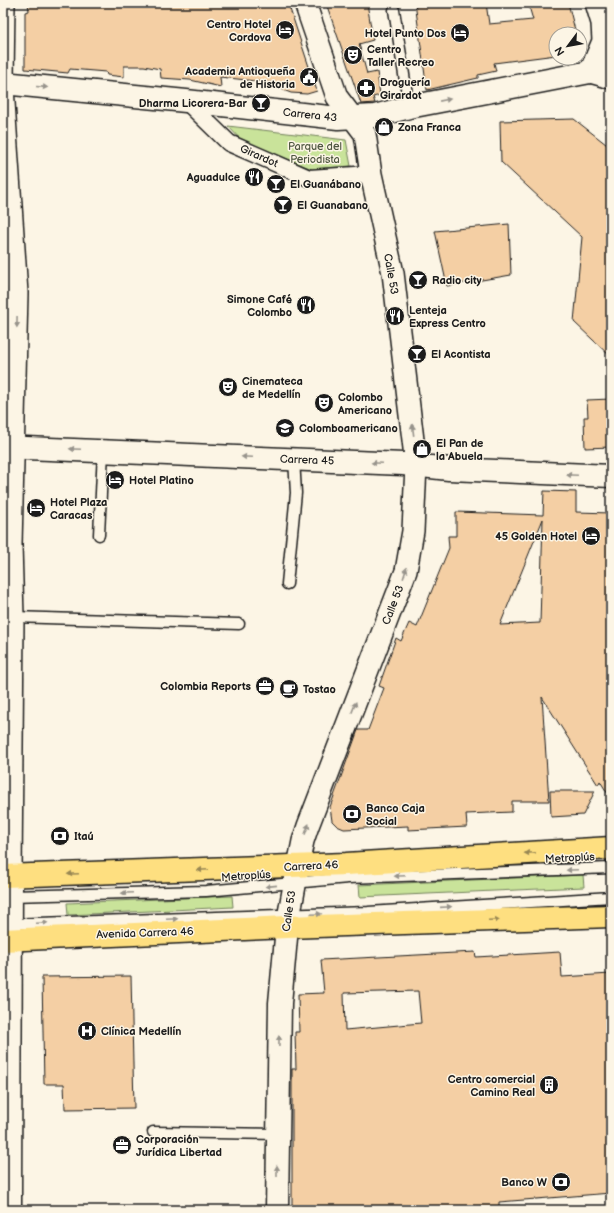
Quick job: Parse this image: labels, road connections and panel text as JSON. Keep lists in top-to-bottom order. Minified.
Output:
{"streets":{"main road":["Carrera 46","Avenida Carrera 46"],"street":["Carrera 43","Girardot","Calle 53","Carrera 45"],"lane":["Metroplús"]},"crossings":[["Carrera 43","Girardot"],["Carrera 43","Calle 53"],["Girardot","Calle 53"],["Calle 53","Carrera 45"],["Calle 53","Metroplús"],["Calle 53","Carrera 46"],["Calle 53","Avenida Carrera 46"],["Metroplús","Carrera 46"]],"one_way":["Carrera 43","Calle 53","Carrera 45","Avenida Carrera 46"],"parks":["Parque del Periodista"],"places":{"hotel":["Centro Hotel Cordova","Hotel Punto Dos","Hotel Platino","Hotel Plaza Caracas","45 Golden Hotel"],"theatre":["Centro Taller Recreo","Cinemateca de Medellín","Colombo Americano"],"public building":["Academia Antioqueña de Historia"],"pharmacy":["Droguería Girardot"],"bar":["Dharma Licorera-Bar","El Guanábano","El Guanabano","Radio city","El Acontista"],"shop":["Zona Franca","El Pan de la Abuela"],"restaurant":["Aguadulce","Simone Café Colombo","Lenteja Express Centro"],"school or university":["Colomboamericano"],"office":["Colombia Reports","Corporación Jurídica Libertad"],"cafe":["Tostao"],"bank":["Banco Caja Social","Itaú","Banco W"],"hospital":["Clínica Medellín"],"building":["Centro comercial Camino Real"]},"north":"bottom left"}
